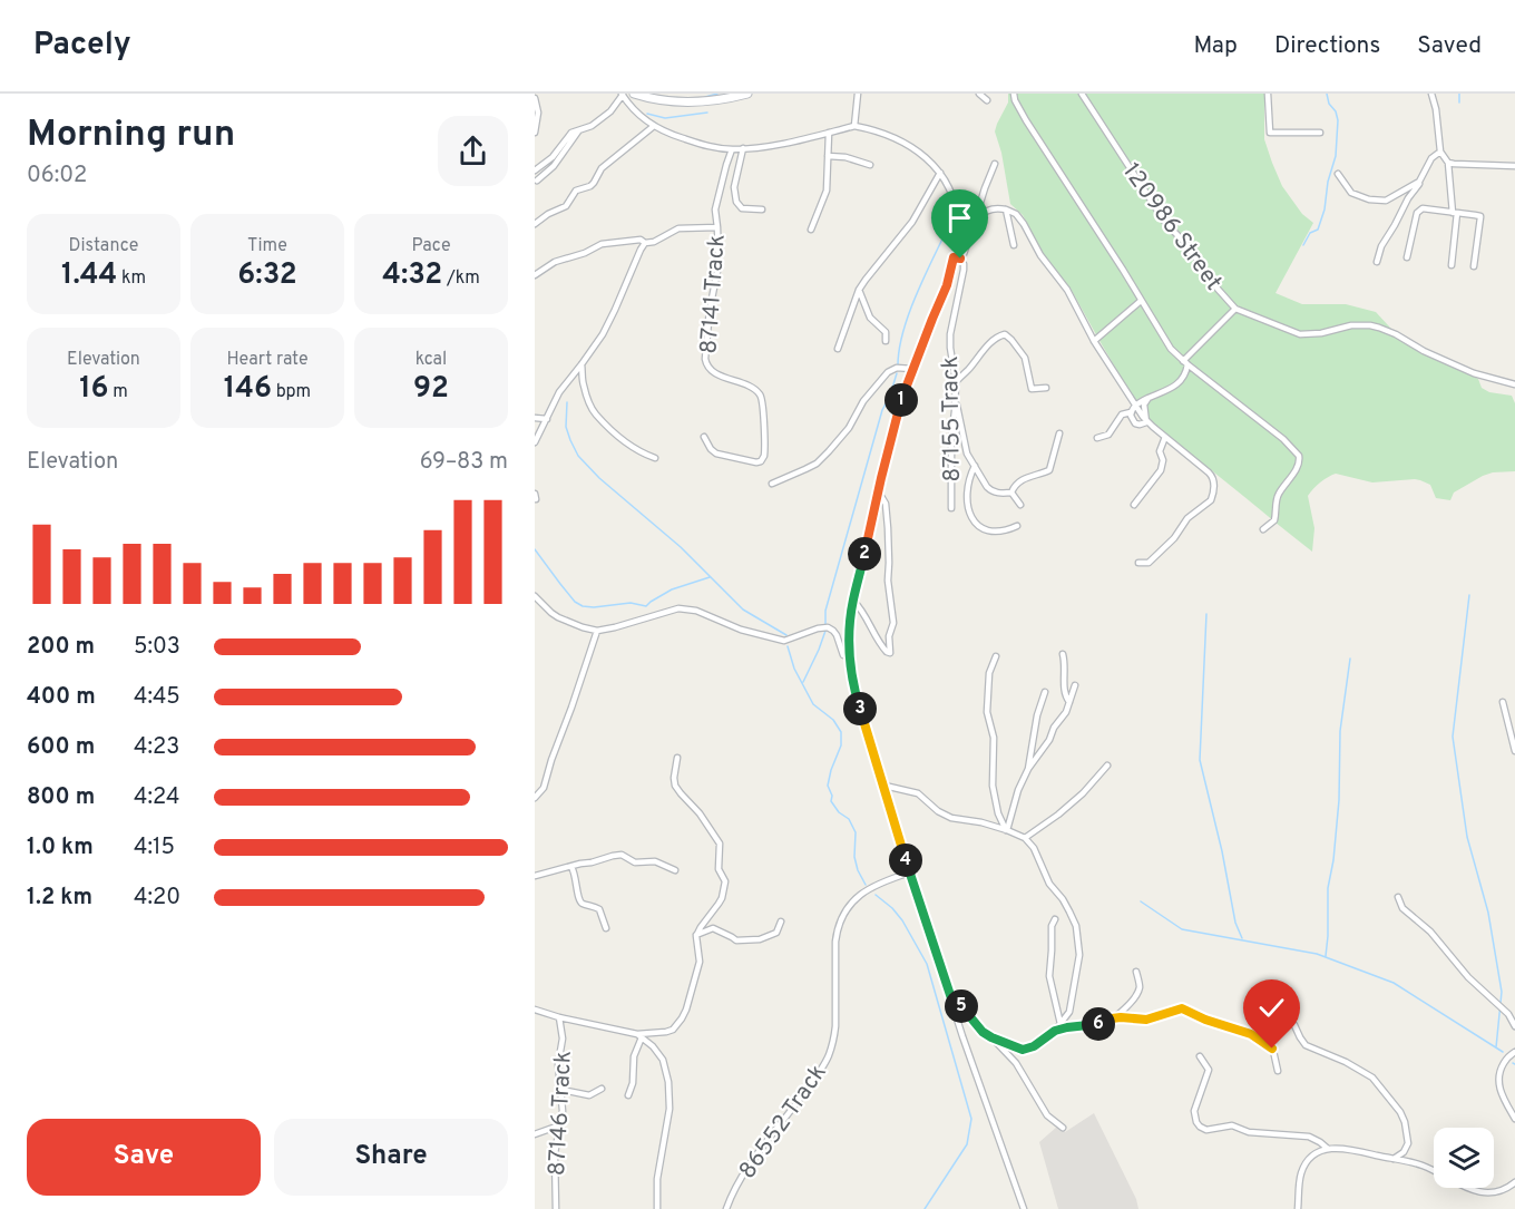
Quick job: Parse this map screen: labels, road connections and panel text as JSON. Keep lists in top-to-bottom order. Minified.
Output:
{"streets":{"street":["120986 Street","87141 Track","87155 Track","87146 Track","86552 Track"]},"page":{"header":"Pacely","nav":["Map","Directions","Saved"],"heading":["Morning run","06:02"],"stats":[["Distance","1.44 km"],["Time","6:32"],["Pace","4:32 /km"],["Elevation","16 m"],["Heart rate","146 bpm"],["kcal","92"]],"pins":["1","2","3","4","5","6"],"chart":["Elevation","69–83 m"],"list":[{"name":"200 m","note":"5:03"},{"name":"400 m","note":"4:45"},{"name":"600 m","note":"4:23"},{"name":"800 m","note":"4:24"},{"name":"1.0 km","note":"4:15"},{"name":"1.2 km","note":"4:20"}],"buttons":["Save","Share"]}}
